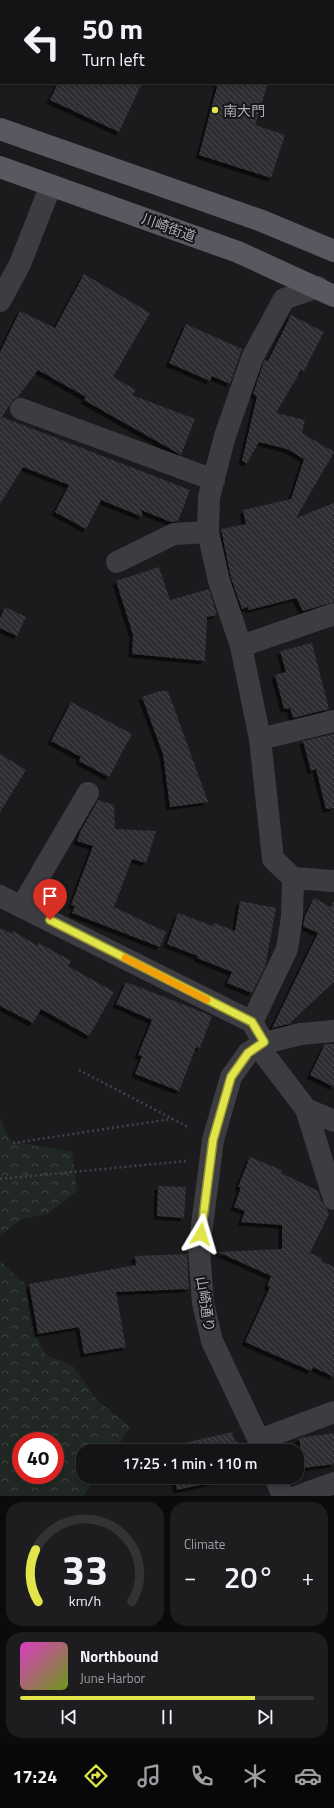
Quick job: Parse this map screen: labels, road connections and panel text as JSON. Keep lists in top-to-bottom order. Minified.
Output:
{"streets":{"main road":["川崎街道"],"street":["山崎通り"]},"places":["南大門"],"page":{"turn":["50 m","Turn left"],"limit":"40","trip":"17:25 · 1 min · 110 m","tile":"Climate","heat":["−","20°","+"],"song":["Northbound","June Harbor"],"tabs":"17:24","gauge":["33","km/h"]}}
